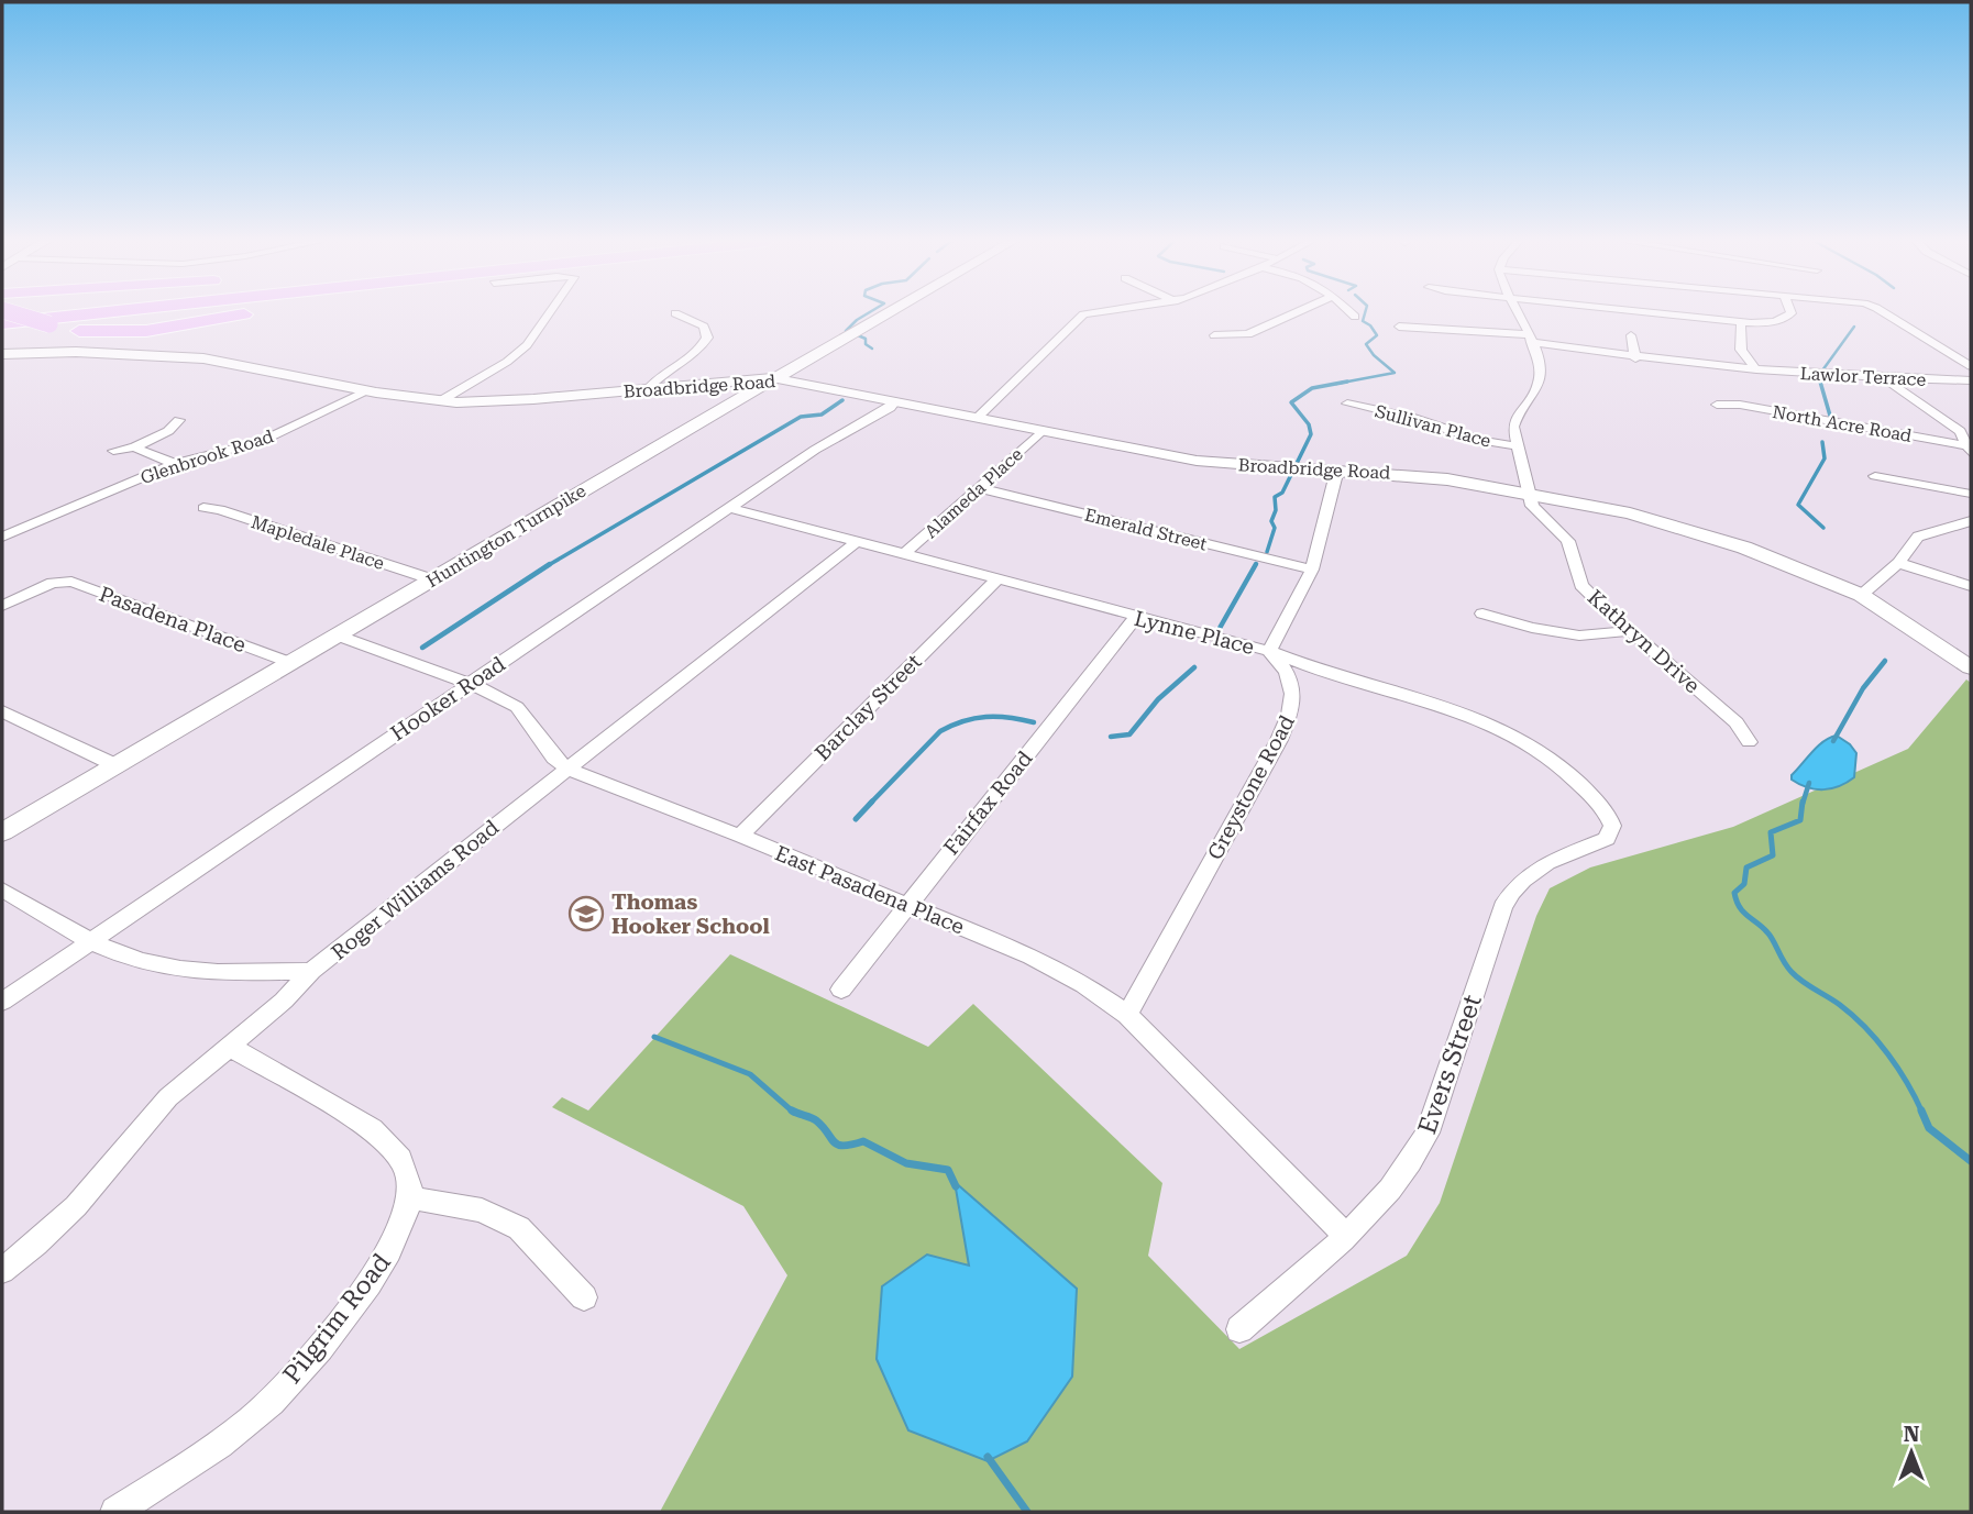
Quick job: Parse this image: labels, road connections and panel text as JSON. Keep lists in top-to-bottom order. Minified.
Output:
{"streets":{"main road":["Broadbridge Road","Huntington Turnpike"],"street":["Lawlor Terrace","North Acre Road","Sullivan Place","Glenbrook Road","Alameda Place","Emerald Street","Mapledale Place","Pasadena Place","Lynne Place","Kathryn Drive","Hooker Road","Barclay Street","Greystone Road","Fairfax Road","Roger Williams Road","East Pasadena Place","Evers Street","Pilgrim Road"]},"crossings":[["Broadbridge Road","Glenbrook Road"],["Broadbridge Road","Alameda Place"],["Broadbridge Road","Huntington Turnpike"],["Broadbridge Road","Kathryn Drive"],["Broadbridge Road","Hooker Road"],["Alameda Place","Emerald Street"],["Alameda Place","Lynne Place"],["Huntington Turnpike","Mapledale Place"],["Huntington Turnpike","Pasadena Place"],["Huntington Turnpike","East Pasadena Place"],["Lynne Place","Hooker Road"],["Lynne Place","Barclay Street"],["Lynne Place","Greystone Road"],["Lynne Place","Fairfax Road"],["Lynne Place","Roger Williams Road"],["Lynne Place","Evers Street"],["Hooker Road","East Pasadena Place"],["Barclay Street","East Pasadena Place"],["Greystone Road","East Pasadena Place"],["Fairfax Road","East Pasadena Place"],["Roger Williams Road","East Pasadena Place"],["East Pasadena Place","Evers Street"]],"places":{"school or university":["Thomas Hooker School"]},"north":"top"}
